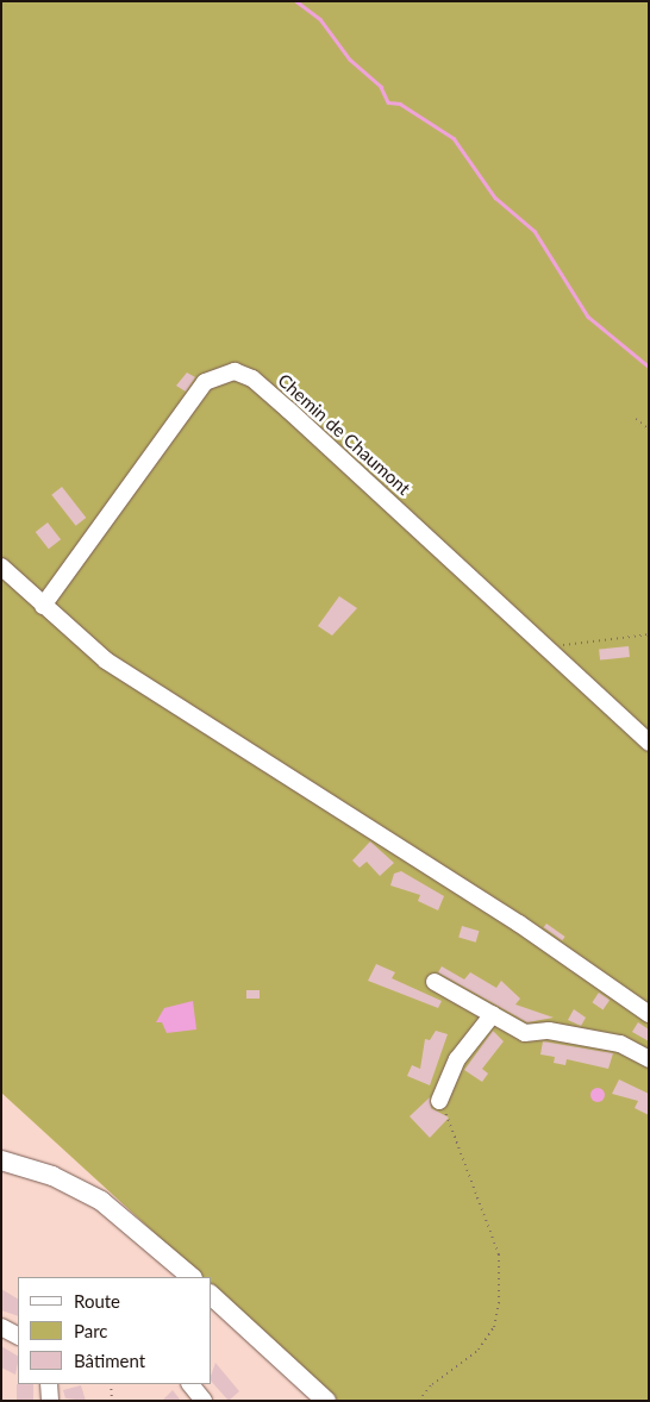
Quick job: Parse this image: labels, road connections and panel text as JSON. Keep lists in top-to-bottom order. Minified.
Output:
{"streets":{"street":["Chemin de Chaumont"]},"legend":["Route","Parc","Bâtiment"]}
